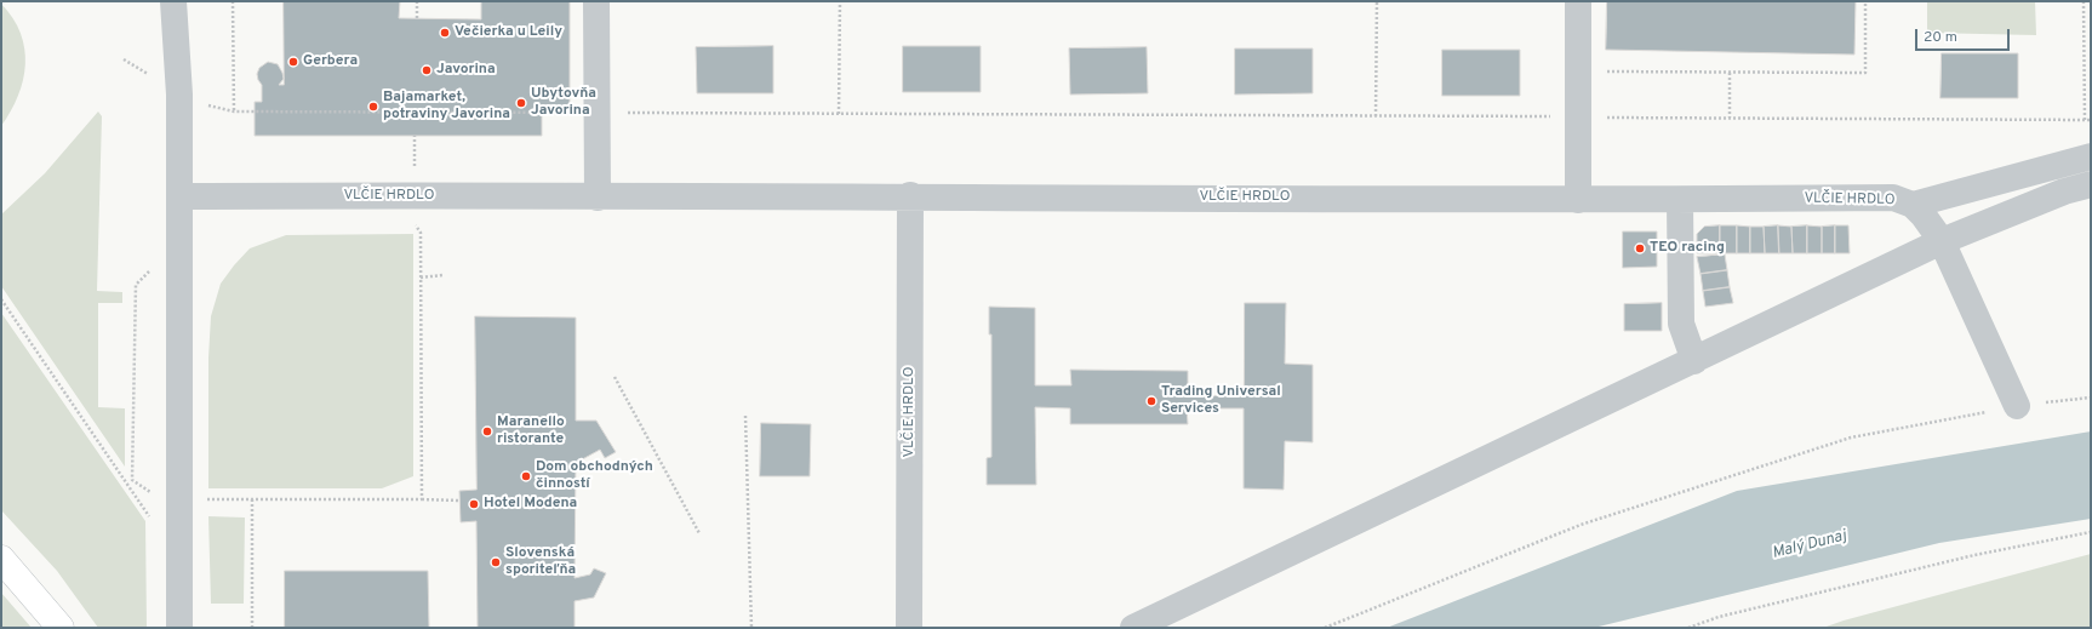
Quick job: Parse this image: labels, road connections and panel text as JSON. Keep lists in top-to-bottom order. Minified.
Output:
{"streets":{"street":["VLČIE HRDLO"]},"water":["Malý Dunaj"],"places":["Večierka u Leily","Gerbera","Javorina","Ubytovňa Javorina","Bajamarket, potraviny Javorina","TEO racing","Trading Universal Services","Maranello ristorante","Dom obchodných činností","Hotel Modena","Slovenská sporiteľňa"],"scale_bar":"20 m"}
